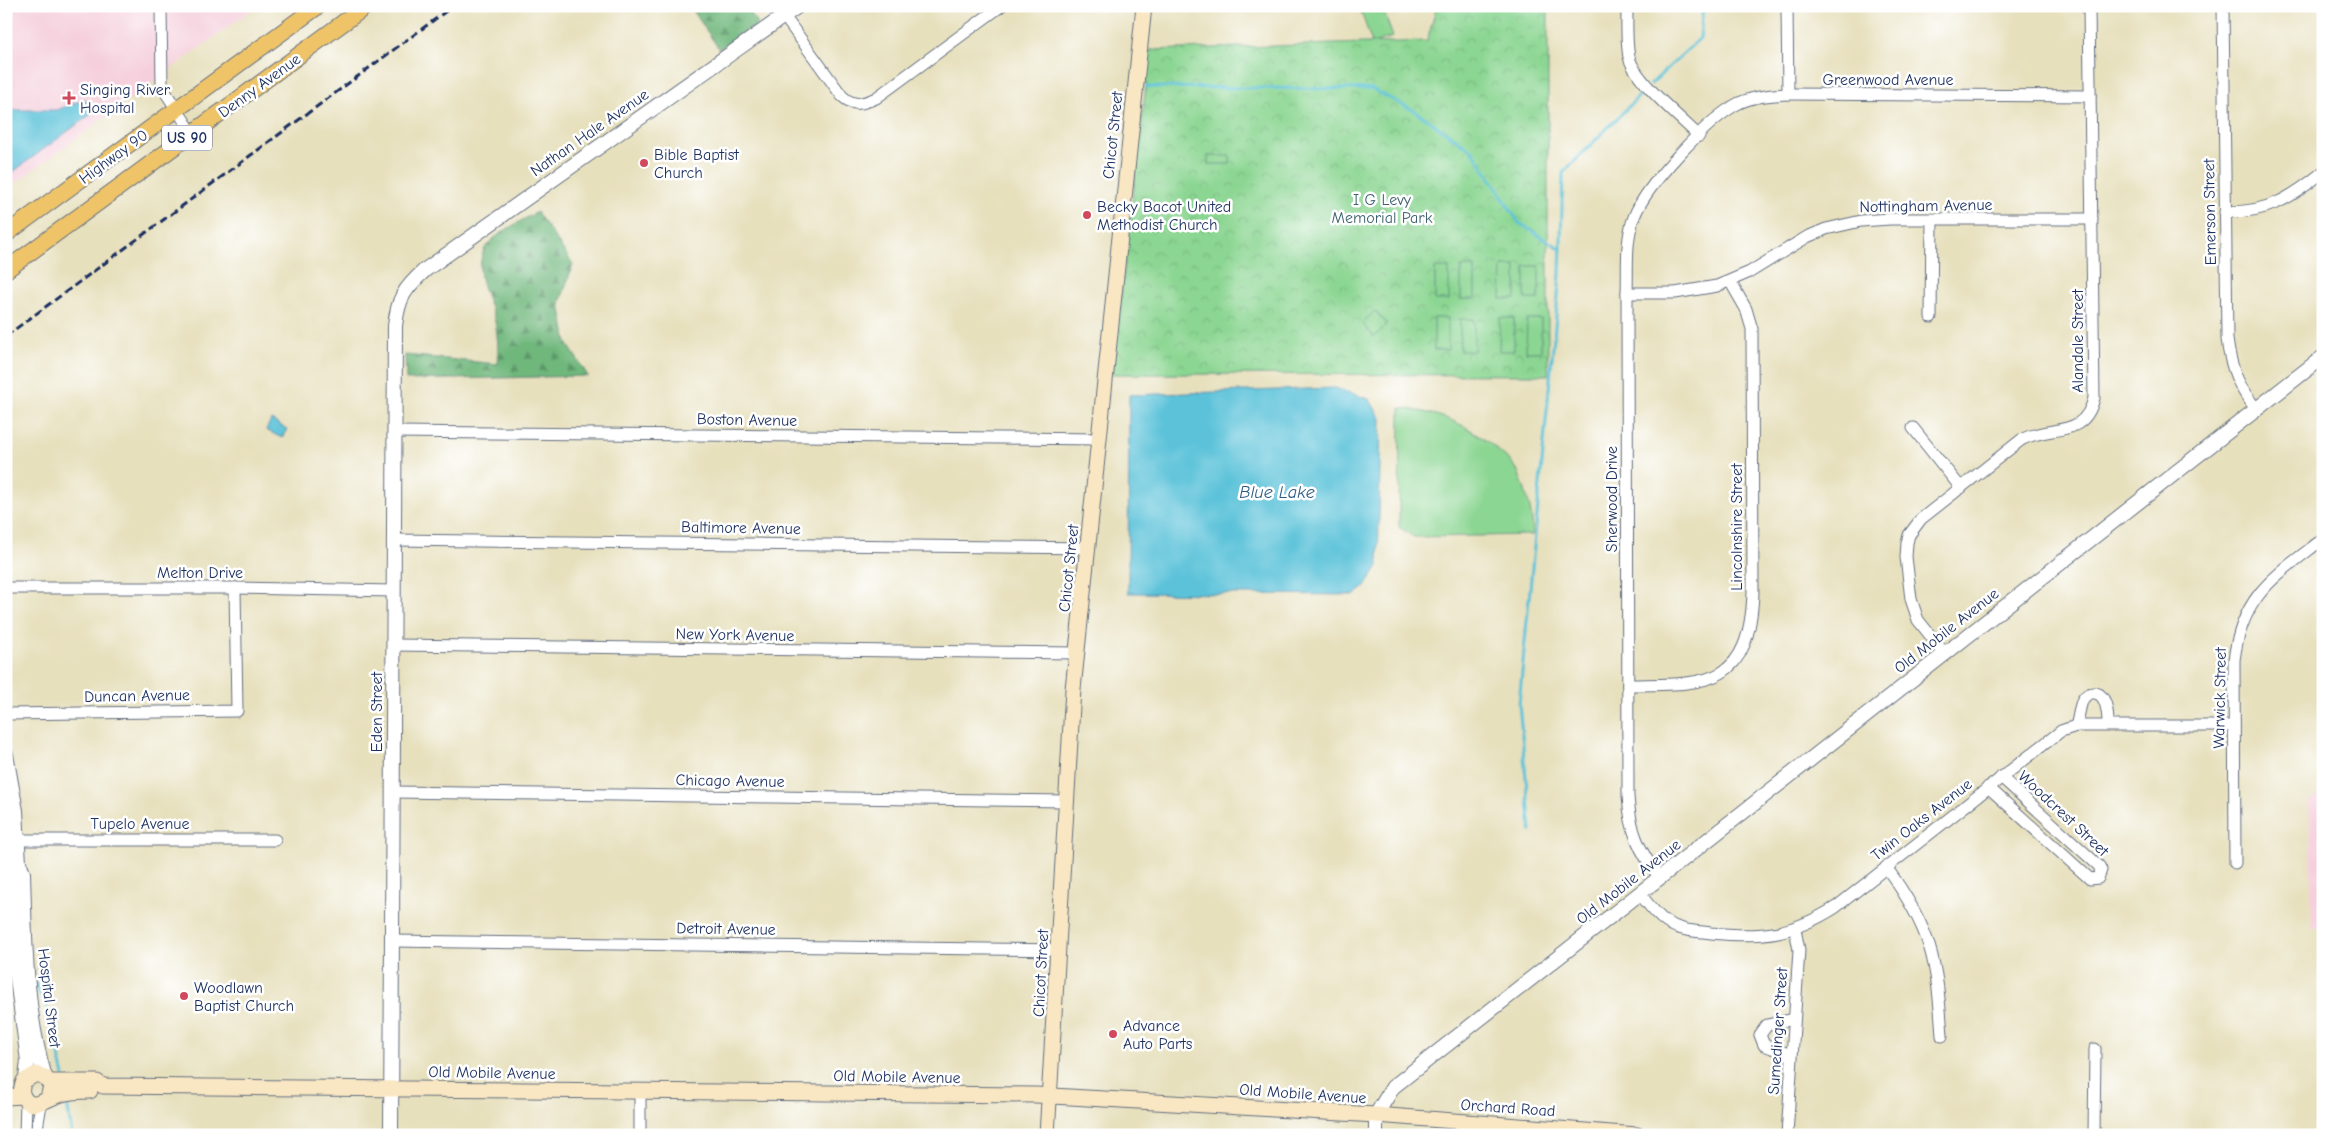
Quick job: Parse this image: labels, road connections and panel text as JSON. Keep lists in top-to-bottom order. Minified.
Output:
{"streets":{"main road":["Denny Avenue","Chicot Street","US 90","Highway 90","Old Mobile Avenue","Orchard Road"],"street":["Greenwood Avenue","Nathan Hale Avenue","Nottingham Avenue","Emerson Street","Alandale Street","Boston Avenue","Sherwood Drive","Baltimore Avenue","Lincolnshire Street","Melton Drive","New York Avenue","Duncan Avenue","Warwick Street","Eden Street","Chicago Avenue","Woodcrest Street","Twin Oaks Avenue","Tupelo Avenue","Detroit Avenue","Hospital Street","Sumedinger Street"]},"crossings":[["Greenwood Avenue","Alandale Street"],["Greenwood Avenue","Sherwood Drive"],["Nathan Hale Avenue","Eden Street"],["Chicot Street","Boston Avenue"],["Chicot Street","Baltimore Avenue"],["Chicot Street","Old Mobile Avenue"],["Chicot Street","New York Avenue"],["Chicot Street","Chicago Avenue"],["Chicot Street","Detroit Avenue"],["Nottingham Avenue","Alandale Street"],["Nottingham Avenue","Sherwood Drive"],["Nottingham Avenue","Lincolnshire Street"],["Emerson Street","Old Mobile Avenue"],["Alandale Street","Old Mobile Avenue"],["Boston Avenue","Eden Street"],["Sherwood Drive","Lincolnshire Street"],["Sherwood Drive","Old Mobile Avenue"],["Baltimore Avenue","Eden Street"],["Melton Drive","Duncan Avenue"],["Melton Drive","Eden Street"],["Old Mobile Avenue","Eden Street"],["Old Mobile Avenue","Twin Oaks Avenue"],["Old Mobile Avenue","Hospital Street"],["Old Mobile Avenue","Orchard Road"],["New York Avenue","Eden Street"],["Warwick Street","Twin Oaks Avenue"],["Eden Street","Chicago Avenue"],["Eden Street","Detroit Avenue"],["Woodcrest Street","Twin Oaks Avenue"],["Twin Oaks Avenue","Sumedinger Street"],["Tupelo Avenue","Hospital Street"]],"water":["Blue Lake"],"parks":["I G Levy Memorial Park"],"places":{"health":["Singing River Hospital"],"other":["Bible Baptist Church","Becky Bacot United Methodist Church","Woodlawn Baptist Church","Advance Auto Parts"]}}
